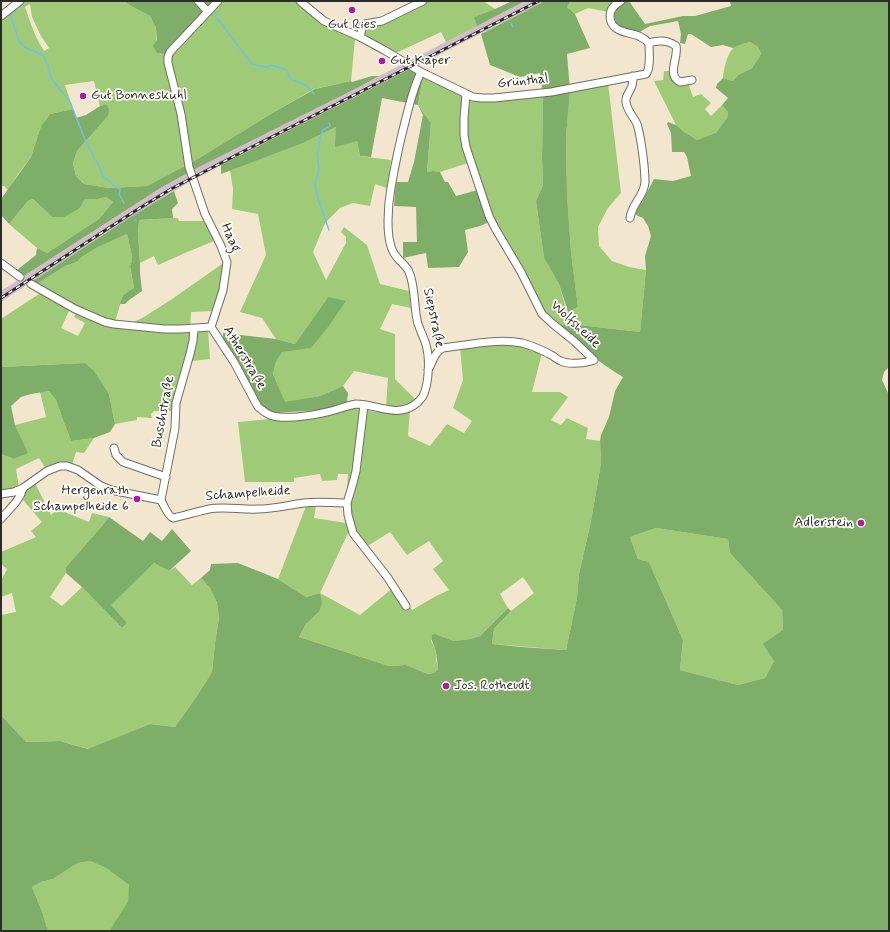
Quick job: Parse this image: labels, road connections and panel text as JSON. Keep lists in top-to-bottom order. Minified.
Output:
{"streets":{"street":["Grünthal","Haag","Siepstraße","Wolfsheide","Atherstraße","Buschstraße","Schampelheide"]},"crossings":[["Grünthal","Siepstraße"],["Grünthal","Wolfsheide"],["Haag","Atherstraße"],["Siepstraße","Wolfsheide"],["Siepstraße","Atherstraße"],["Atherstraße","Buschstraße"],["Buschstraße","Schampelheide"]],"places":["Gut Ries","Gut Kaper","Gut Bonneskuhl","Hergenrath Schampelheide 6","Adlerstein","Jos. Rotheudt"]}
